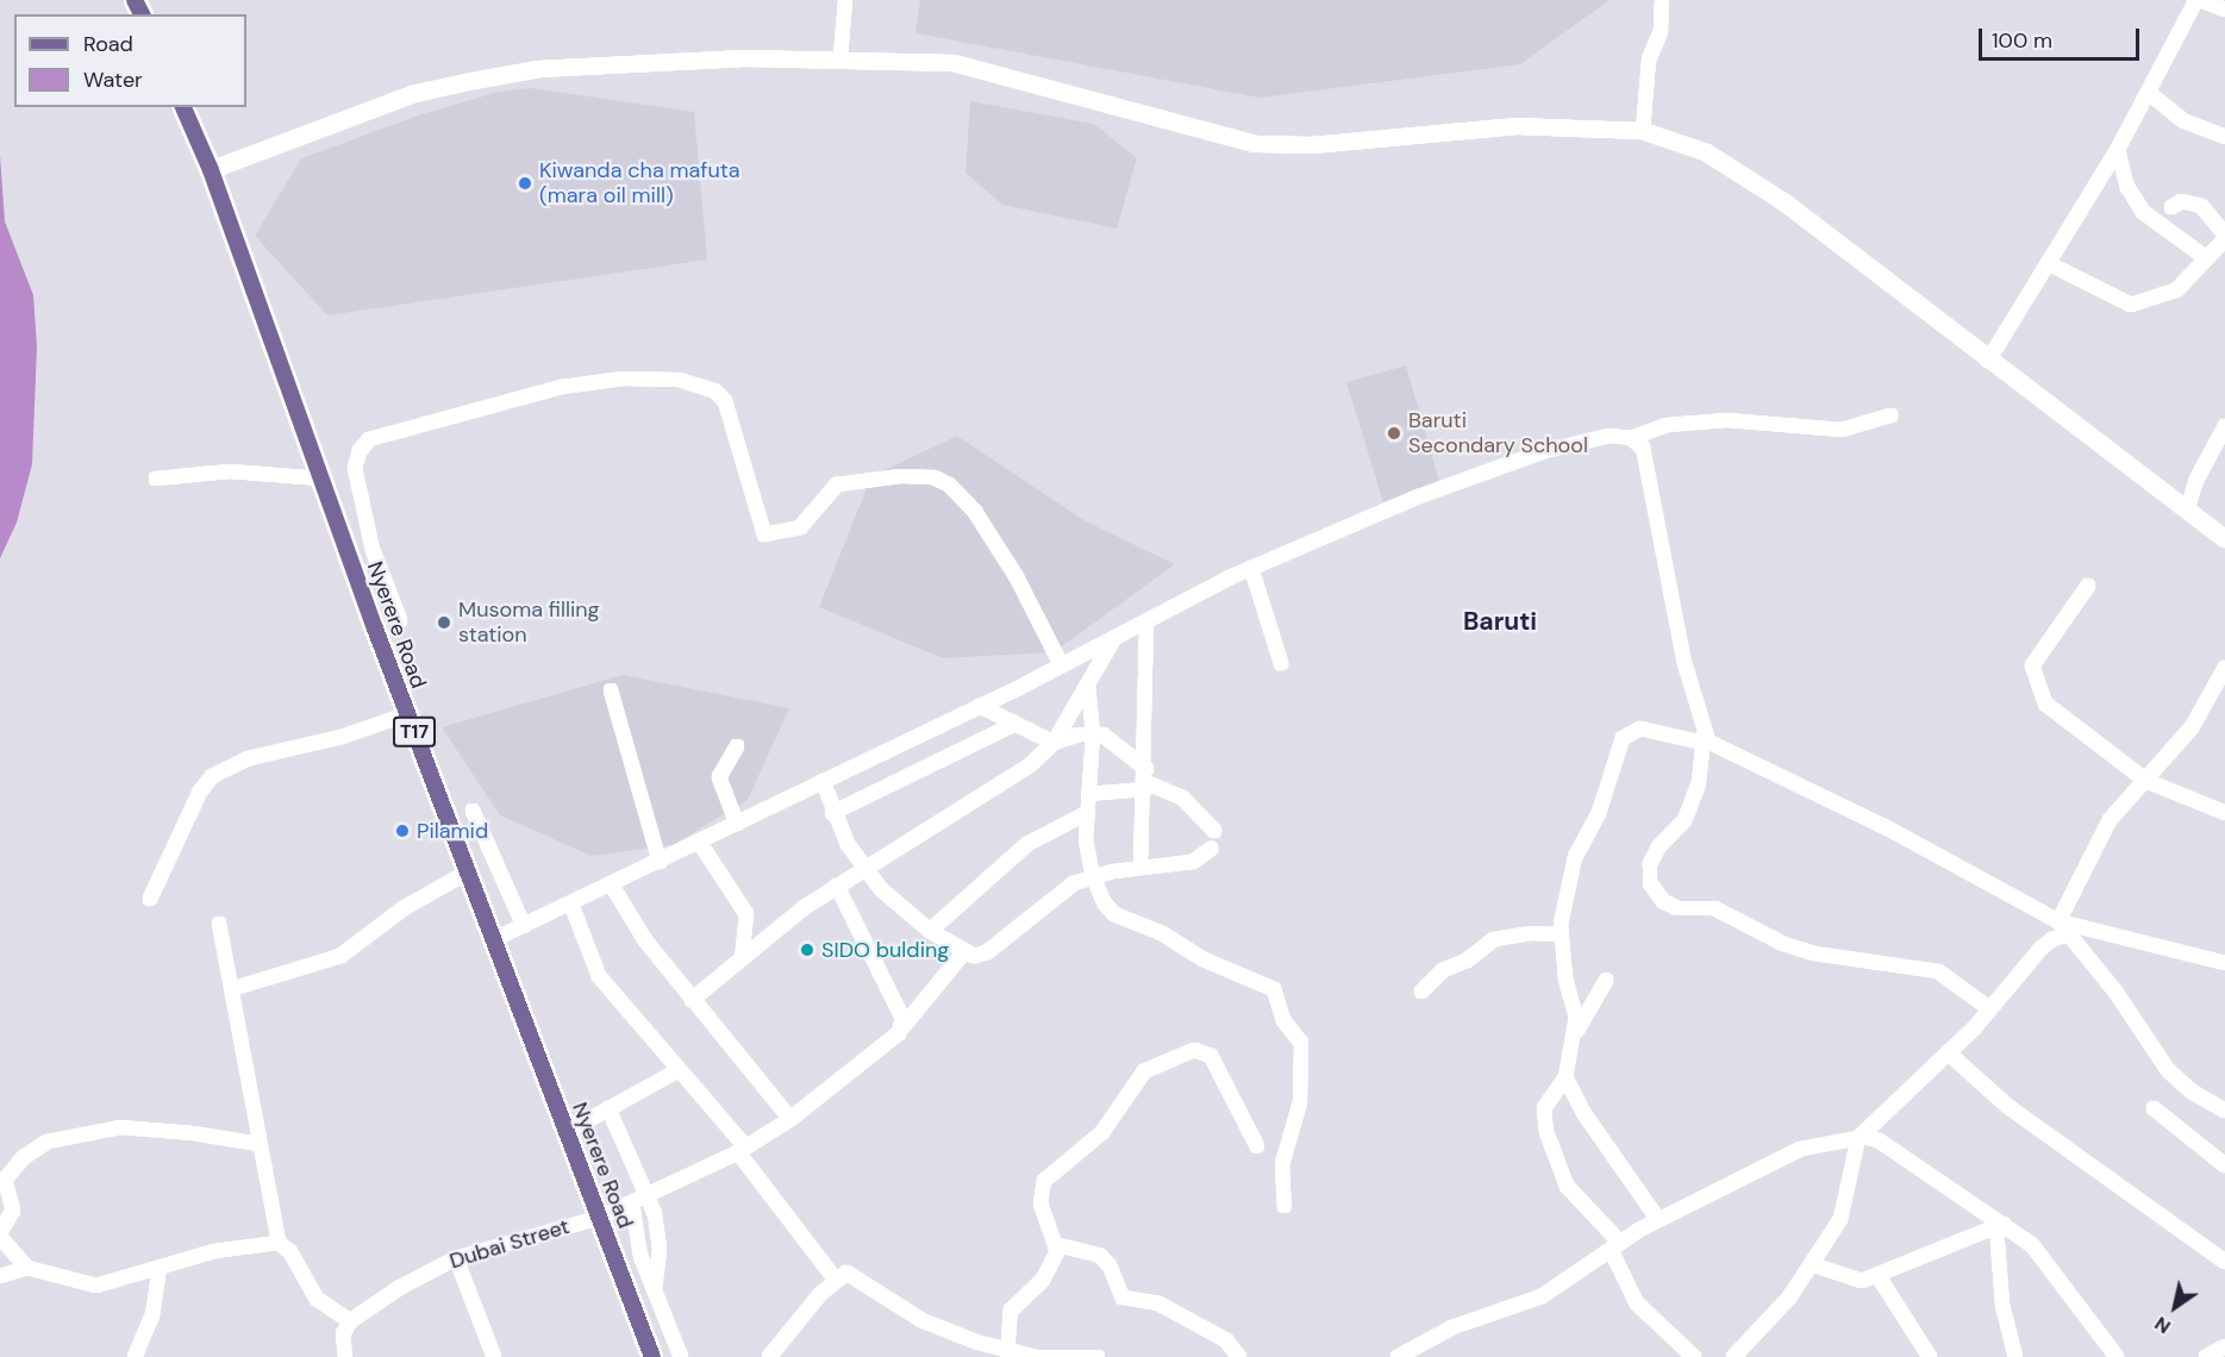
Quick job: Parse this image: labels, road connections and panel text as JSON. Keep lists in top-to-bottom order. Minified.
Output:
{"streets":{"main road":["Nyerere Road","T17"],"street":["Dubai Street"]},"crossings":[["Nyerere Road","Dubai Street"]],"districts":["Baruti"],"places":["Kiwanda cha mafuta (mara oil mill)","Baruti Secondary School","Musoma filling station","Pilamid","SIDO bulding"],"legend":["Road","Water"],"scale_bar":"100 m","north":"bottom left"}
